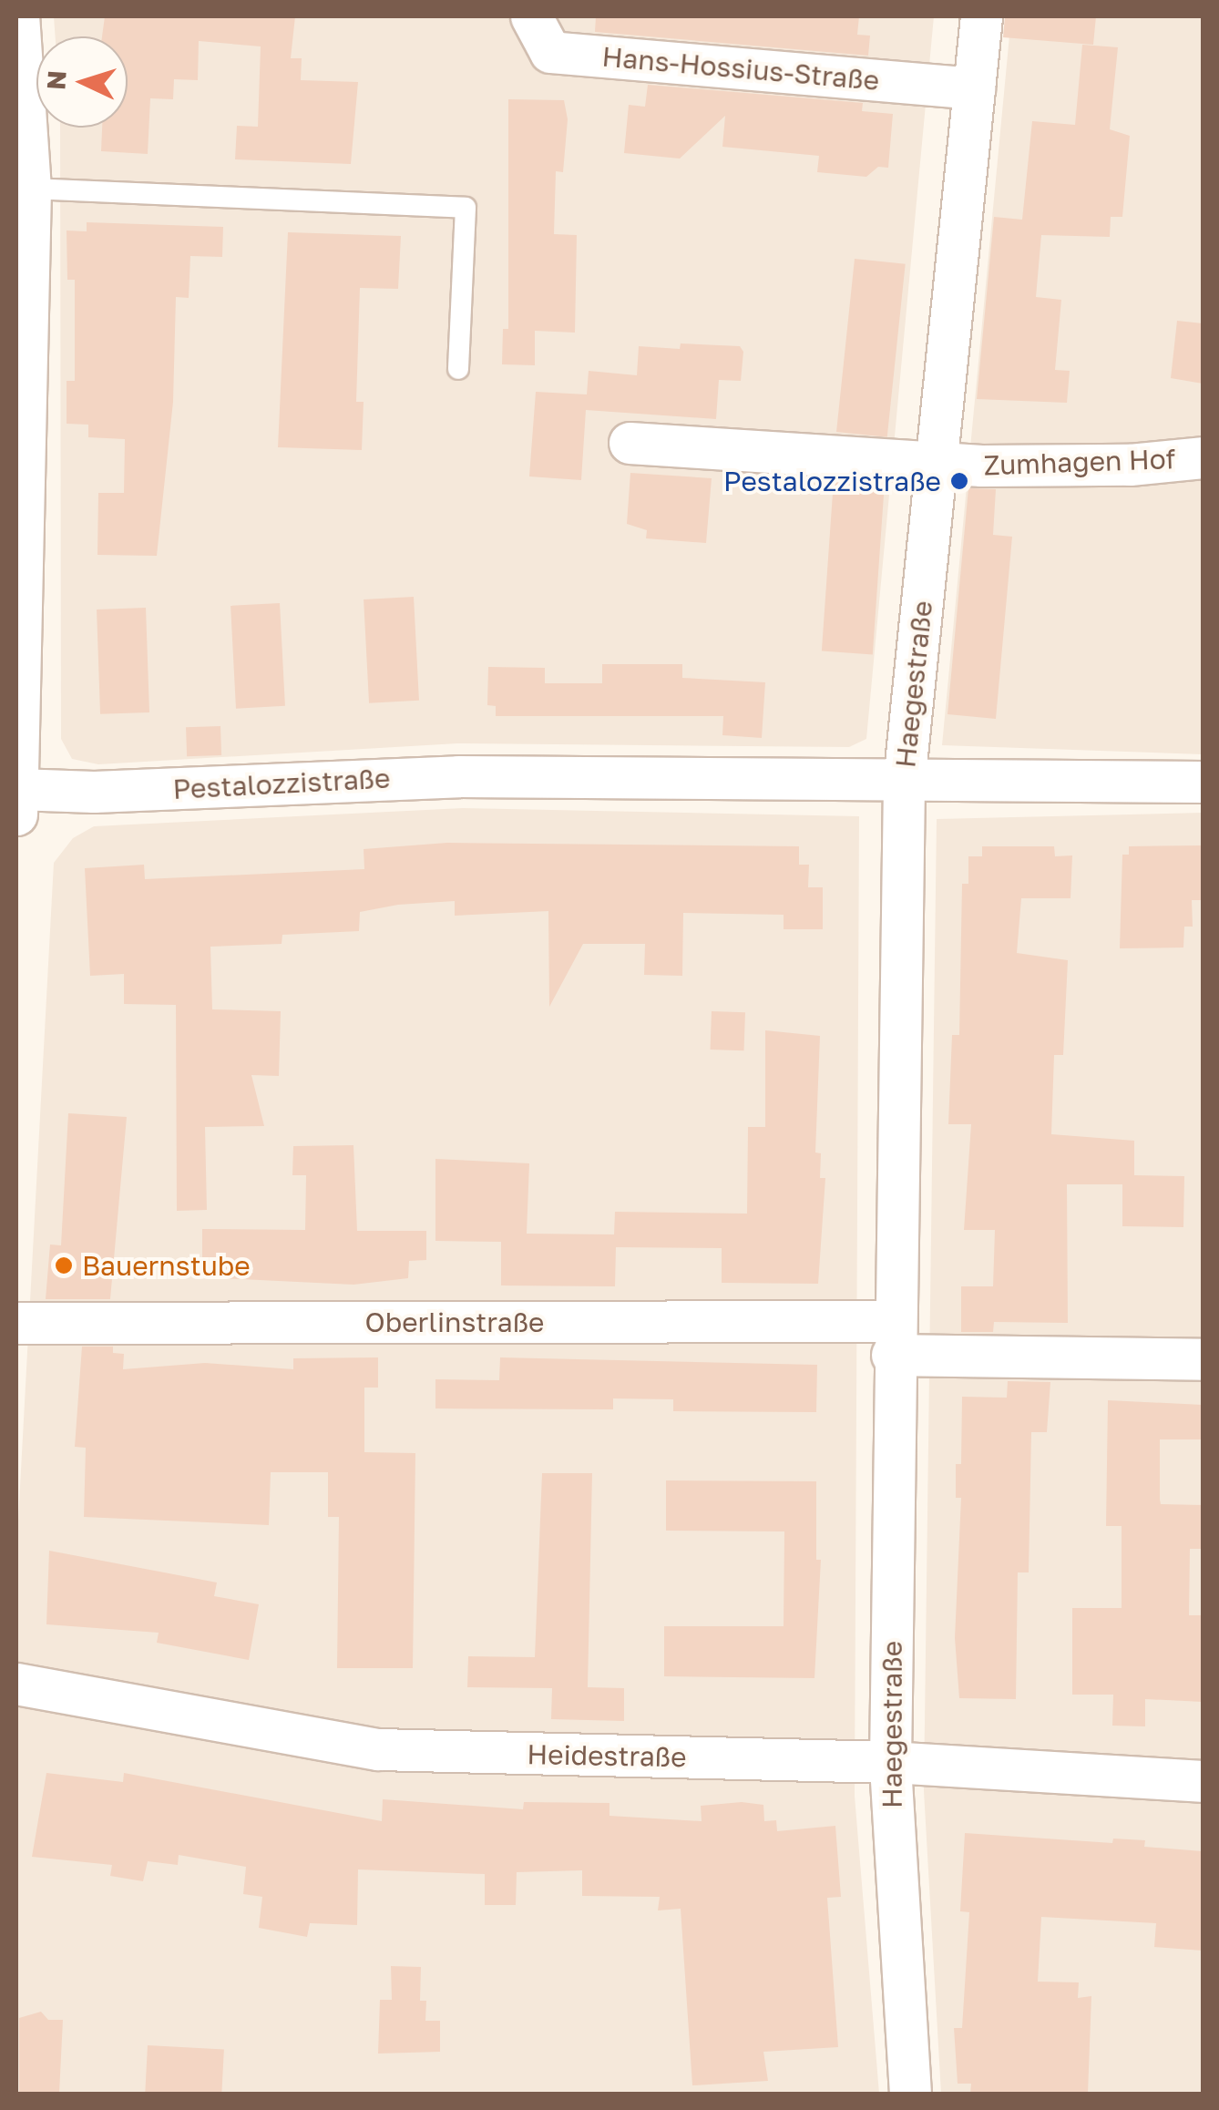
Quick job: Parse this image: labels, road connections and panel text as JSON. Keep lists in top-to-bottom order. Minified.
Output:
{"streets":{"street":["Hans-Hossius-Straße","Zumhagen Hof","Haegestraße","Pestalozzistraße","Oberlinstraße","Heidestraße"]},"crossings":[["Hans-Hossius-Straße","Haegestraße"],["Zumhagen Hof","Haegestraße"],["Haegestraße","Pestalozzistraße"],["Haegestraße","Oberlinstraße"],["Haegestraße","Heidestraße"]],"places":["Pestalozzistraße","Bauernstube"],"north":"left"}
